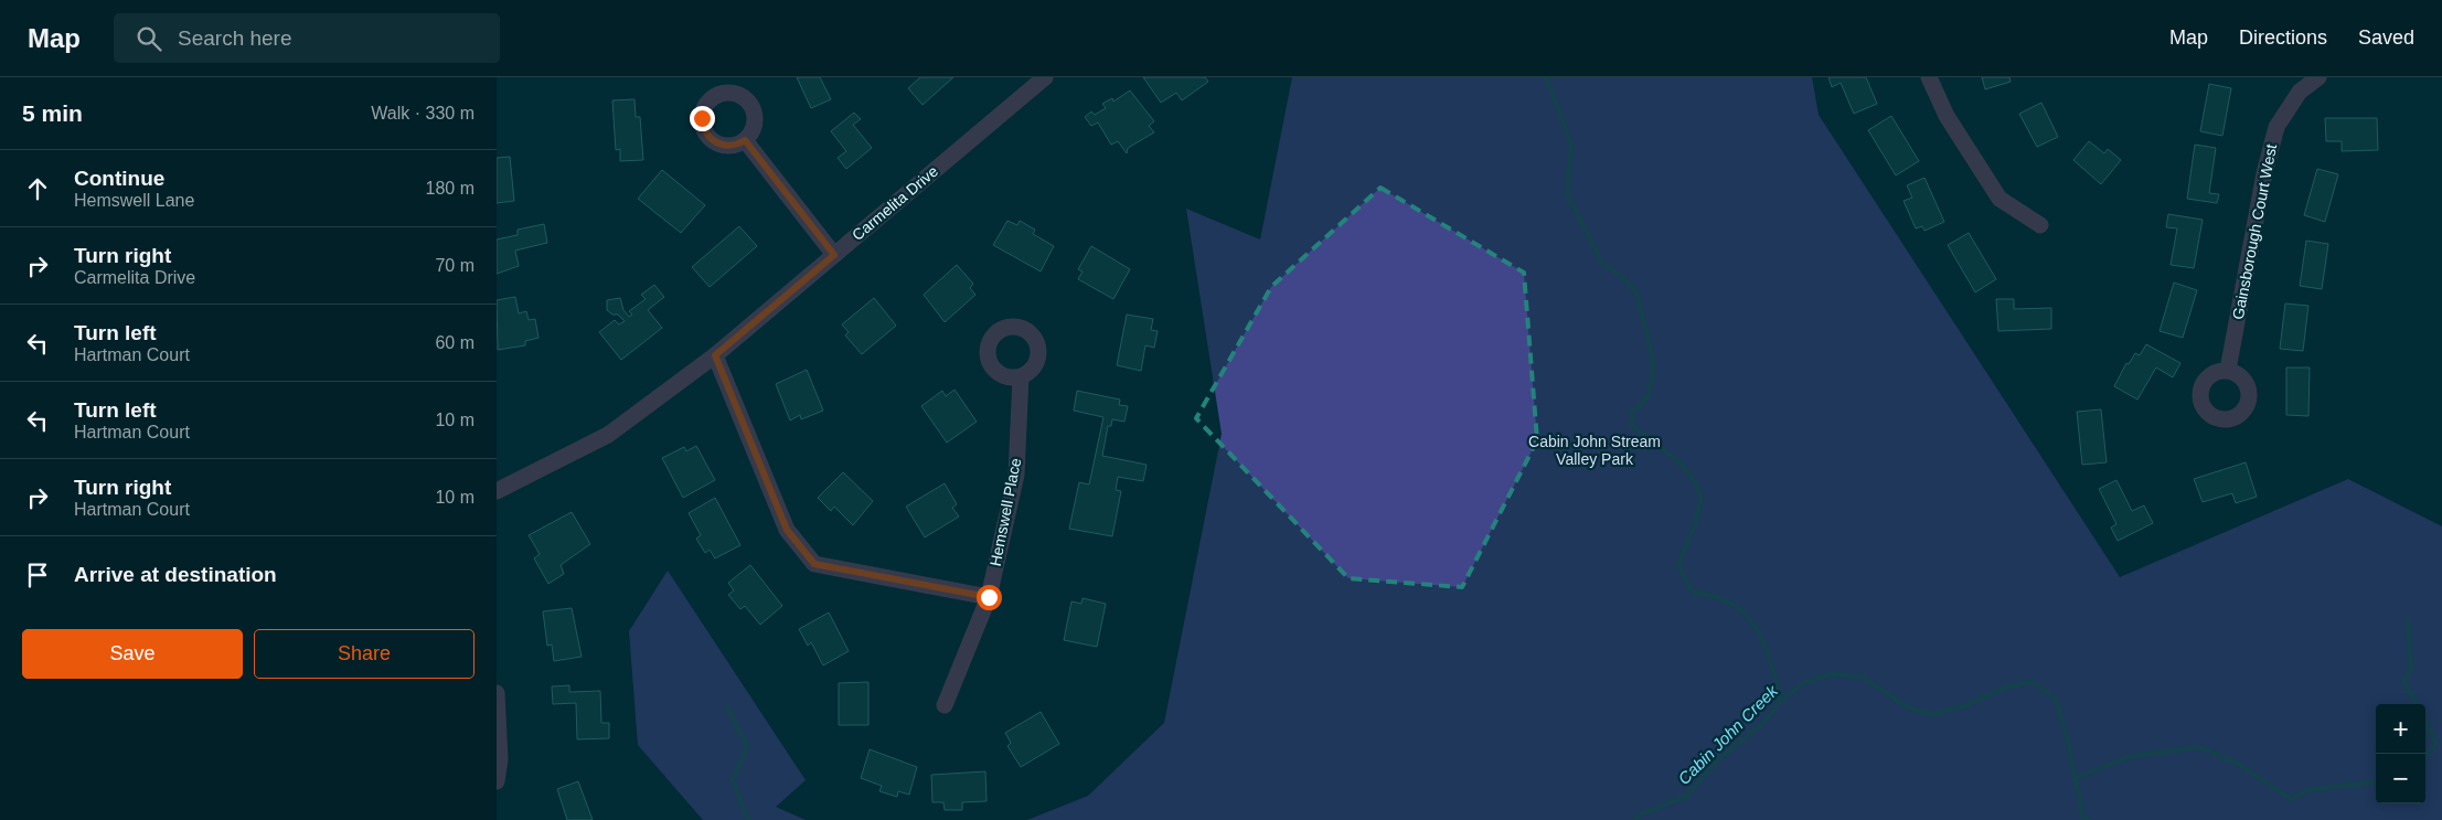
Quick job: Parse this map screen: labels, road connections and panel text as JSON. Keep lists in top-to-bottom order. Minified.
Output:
{"streets":{"street":["Carmelita Drive","Gainsborough Court West","Hemswell Place"]},"water":["Cabin John Creek"],"parks":["Cabin John Stream Valley Park"],"page":{"header":"Map","search":"Search here","nav":["Map","Directions","Saved"],"heading":["5 min","Walk · 330 m"],"list":[["Continue","Hemswell Lane","180 m"],["Turn right","Carmelita Drive","70 m"],["Turn left","Hartman Court","60 m"],["Turn left","Hartman Court","10 m"],["Turn right","Hartman Court","10 m"],"Arrive at destination"],"buttons":["Save","Share"],"map_buttons":["+","−"]}}
